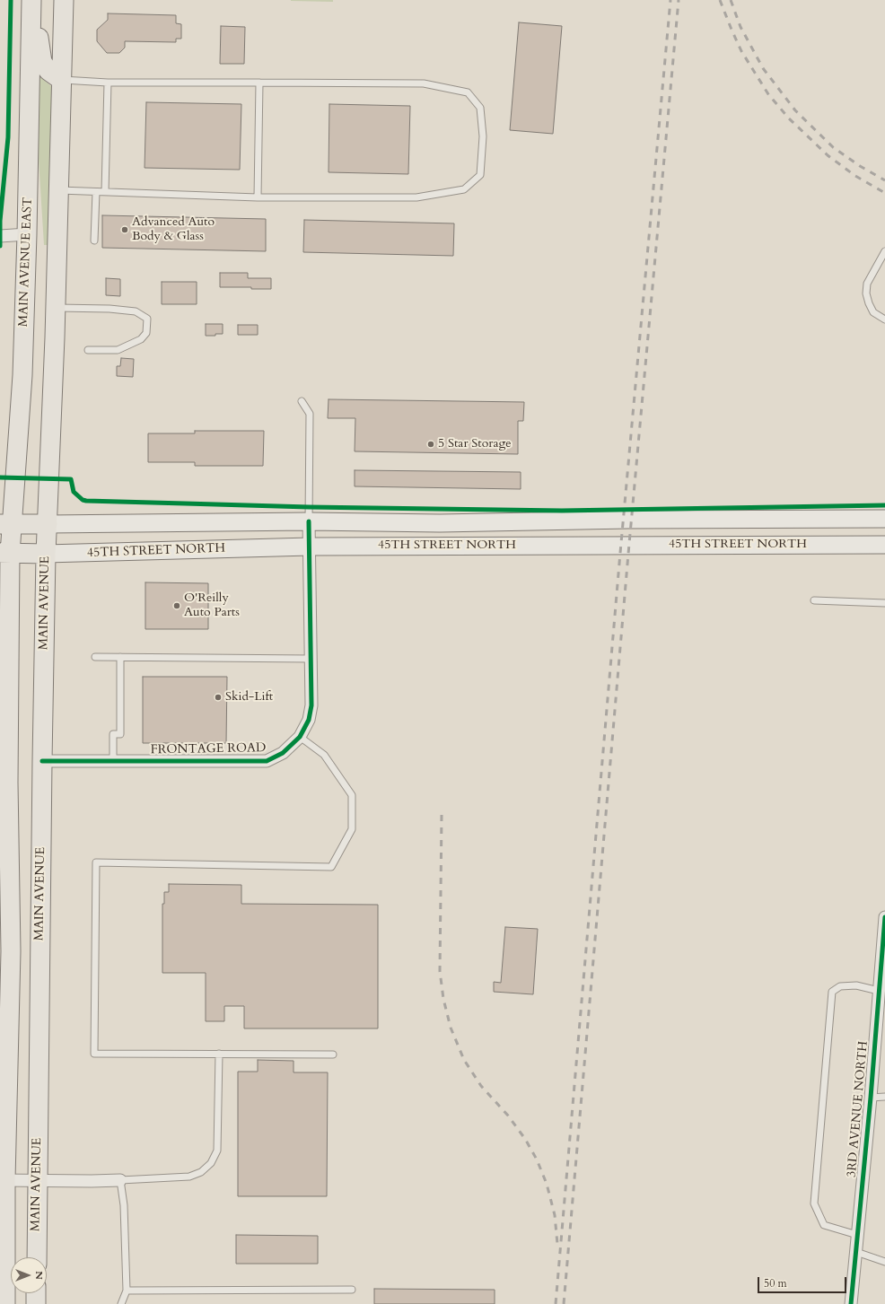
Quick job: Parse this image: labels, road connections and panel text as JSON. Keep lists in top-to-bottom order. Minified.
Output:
{"streets":{"main road":["MAIN AVENUE EAST","45TH STREET NORTH","MAIN AVENUE"],"street":["FRONTAGE ROAD","3RD AVENUE NORTH"]},"crossings":[["45TH STREET NORTH","MAIN AVENUE"],["45TH STREET NORTH","FRONTAGE ROAD"],["MAIN AVENUE","FRONTAGE ROAD"]],"places":["Advanced Auto Body & Glass","5 Star Storage","O'Reilly Auto Parts","Skid-Lift"],"scale_bar":"50 m","north":"right"}
